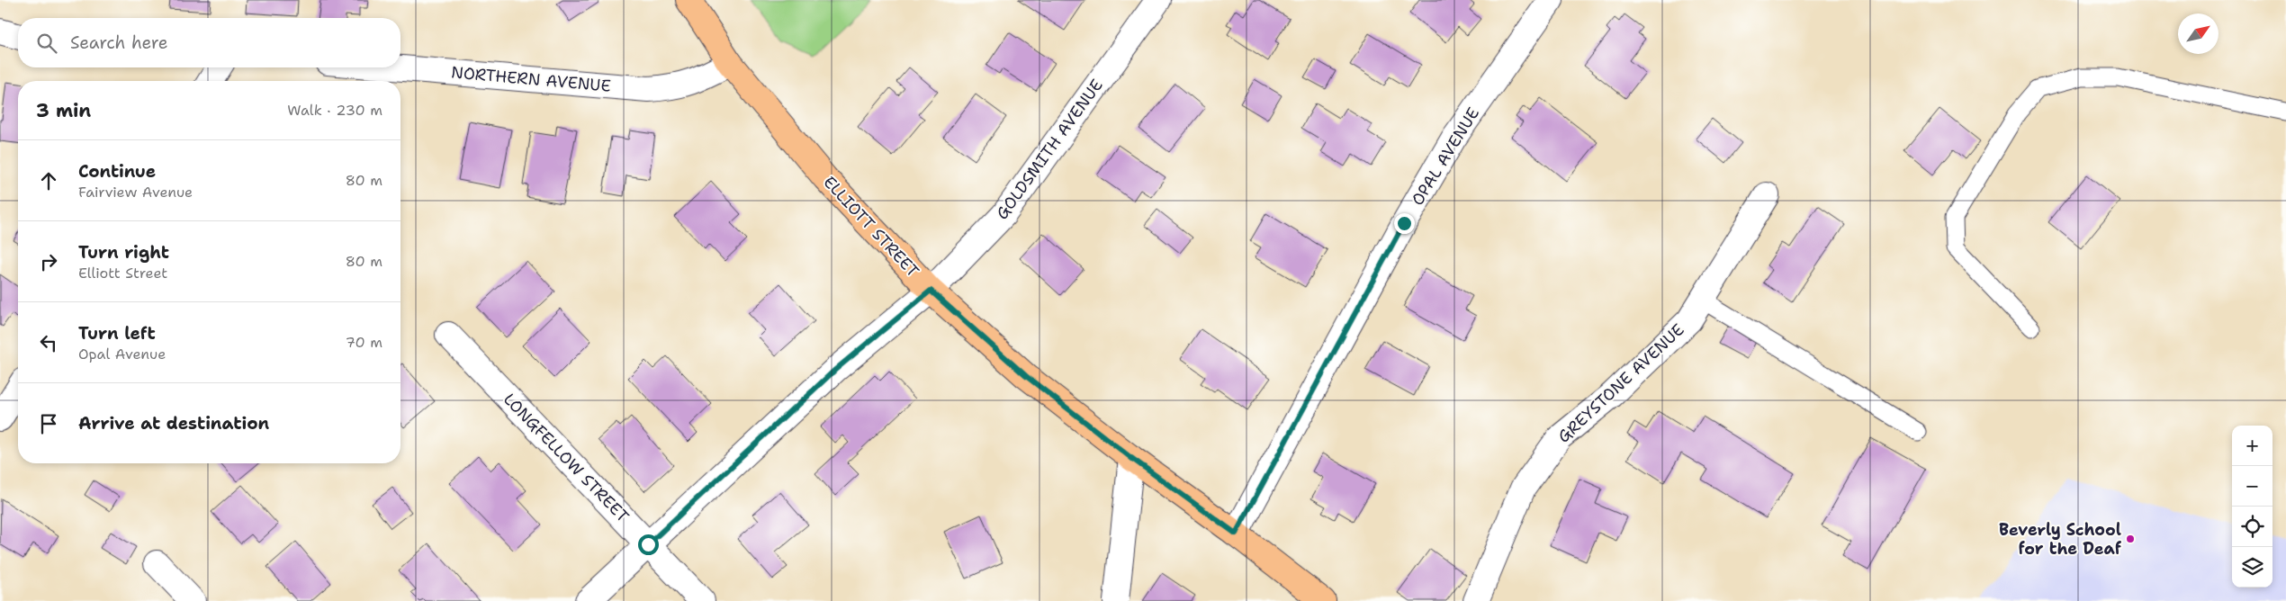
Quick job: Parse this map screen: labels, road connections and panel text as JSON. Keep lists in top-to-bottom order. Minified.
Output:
{"streets":{"main road":["ELLIOTT STREET"],"street":["NORTHERN AVENUE","GOLDSMITH AVENUE","OPAL AVENUE","GREYSTONE AVENUE","LONGFELLOW STREET"]},"crossings":[["NORTHERN AVENUE","ELLIOTT STREET"],["GOLDSMITH AVENUE","ELLIOTT STREET"],["GOLDSMITH AVENUE","LONGFELLOW STREET"],["OPAL AVENUE","ELLIOTT STREET"]],"places":["Beverly School for the Deaf"],"north":"top right","page":{"search":"Search here","heading":["3 min","Walk · 230 m"],"list":[["Continue","Fairview Avenue","80 m"],["Turn right","Elliott Street","80 m"],["Turn left","Opal Avenue","70 m"],"Arrive at destination"],"map_buttons":["+","−"]}}
